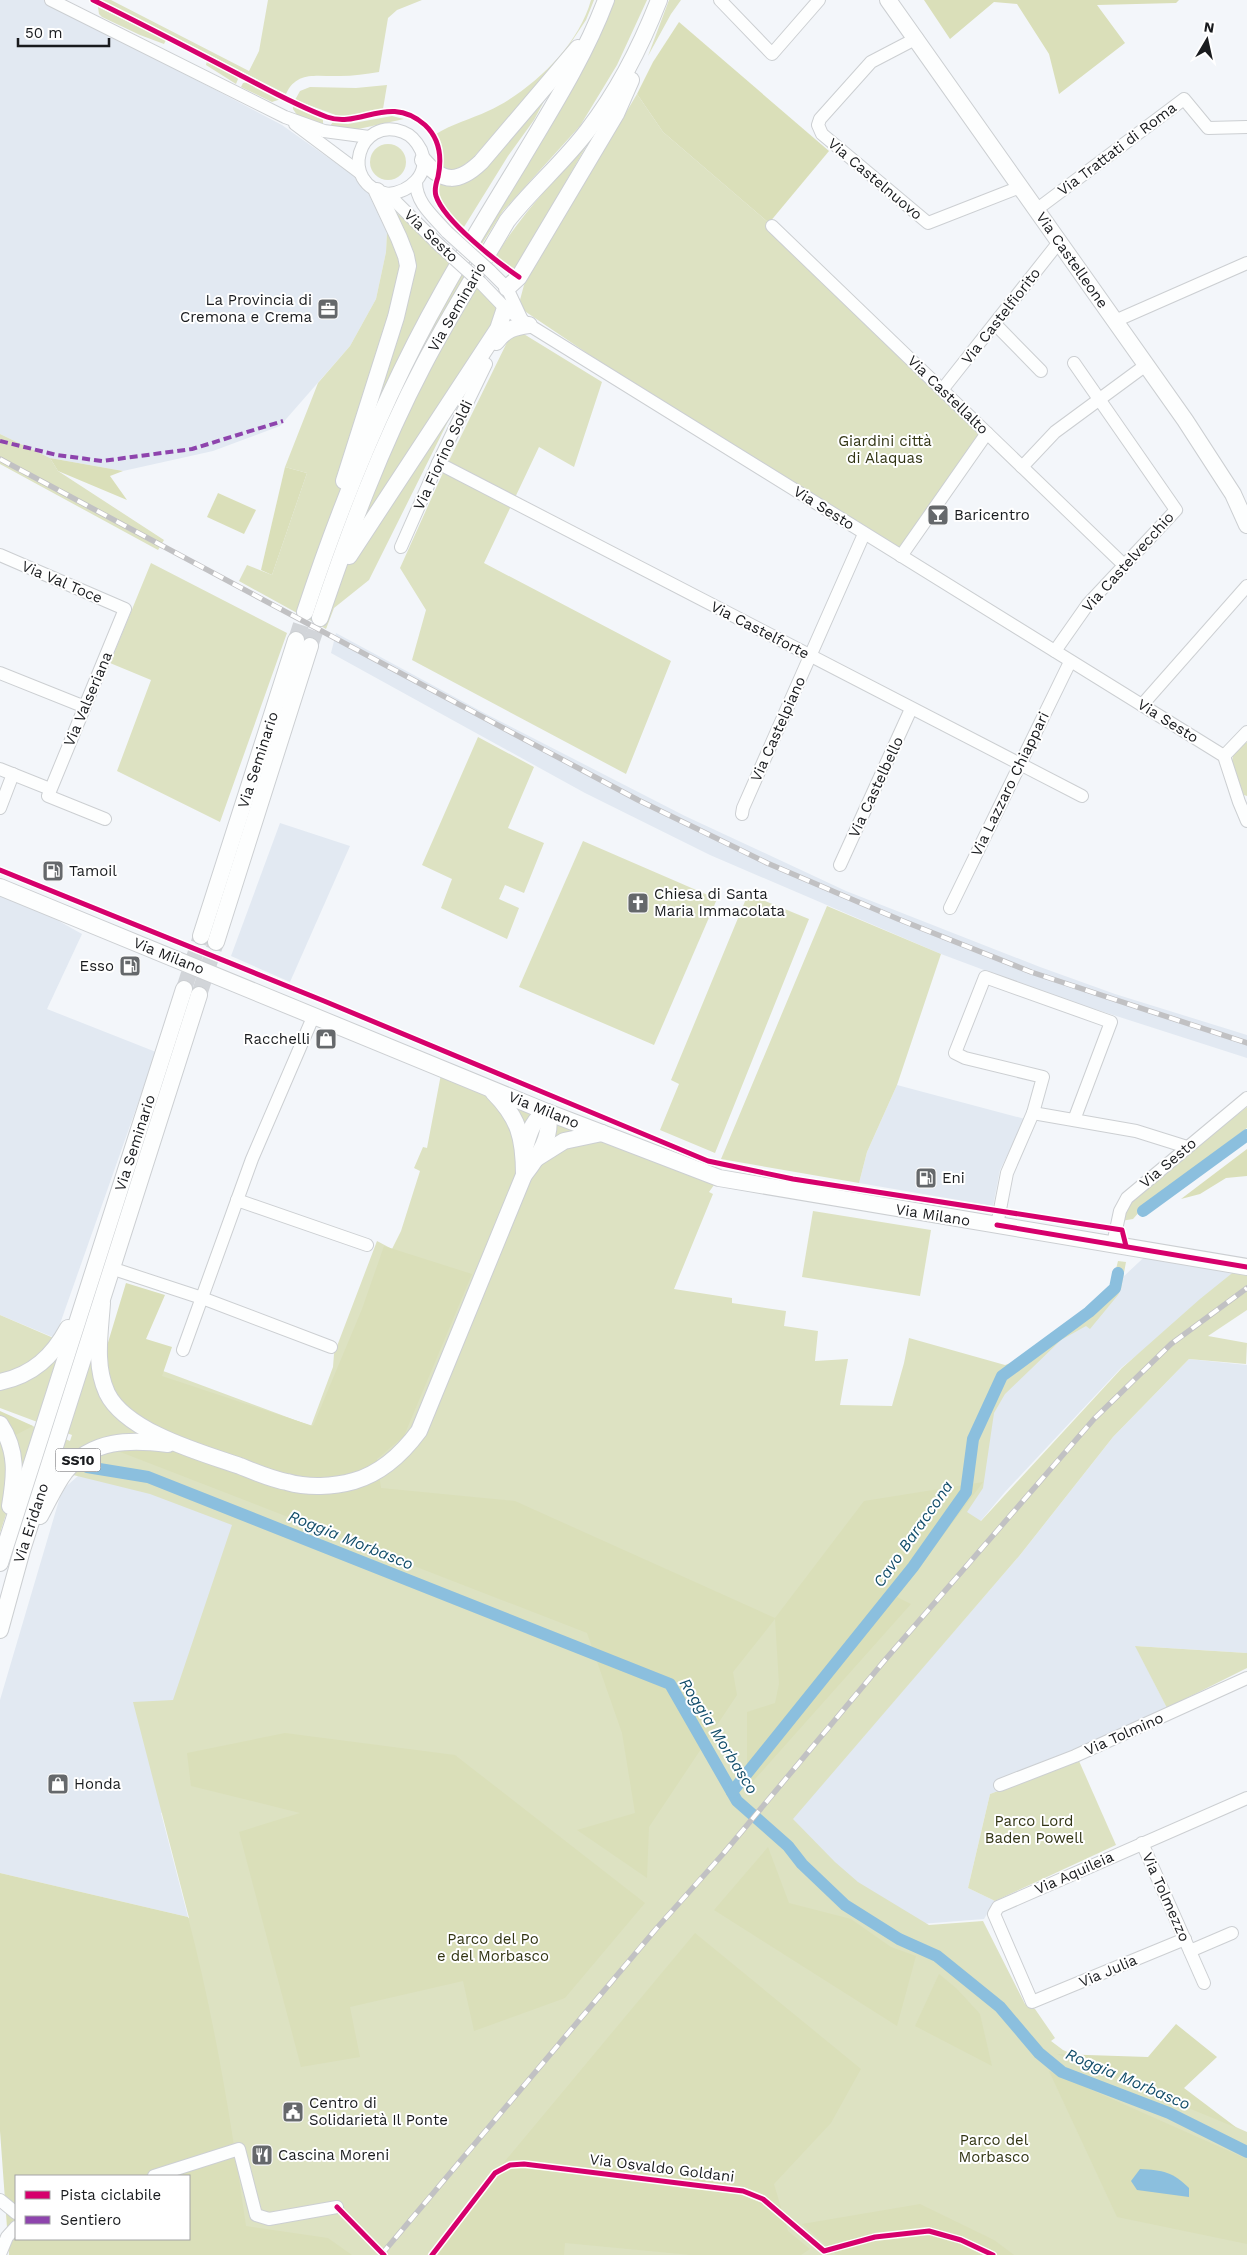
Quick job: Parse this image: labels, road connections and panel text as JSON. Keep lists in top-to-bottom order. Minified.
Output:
{"streets":{"main road":["Via Castelleone","Via Seminario","Via Milano","SS10","Via Eridano"],"street":["Via Trattati di Roma","Via Castelnuovo","Via Sesto","Via Castelfiorito","Via Castellalto","Via Fiorino Soldi","Via Castelvecchio","Via Val Toce","Via Castelforte","Via Valseriana","Via Castelpiano","Via Lazzaro Chiappari","Via Castelbello","Via Tolmino","Via Aquileia","Via Tolmezzo","Via Julia"],"cycle path":["Via Osvaldo Goldani"]},"crossings":[["Via Trattati di Roma","Via Castelleone"],["Via Castelnuovo","Via Castelleone"],["Via Sesto","Via Castelvecchio"],["Via Sesto","Via Castelpiano"],["Via Sesto","Via Lazzaro Chiappari"],["Via Sesto","Via Milano"],["Via Castelleone","Via Castelfiorito"],["Via Seminario","Via Eridano"],["Via Castelfiorito","Via Castellalto"],["Via Castellalto","Via Castelvecchio"],["Via Fiorino Soldi","Via Castelforte"],["Via Val Toce","Via Valseriana"],["Via Castelforte","Via Castelpiano"],["Via Castelforte","Via Lazzaro Chiappari"],["Via Castelforte","Via Castelbello"],["SS10","Via Eridano"],["Via Aquileia","Via Tolmezzo"],["Via Aquileia","Via Julia"],["Via Tolmezzo","Via Julia"]],"water":["Cavo Baraccona","Roggia Morbasco"],"parks":["Giardini città di Alaquas","Parco Lord Baden Powell","Parco del Po e del Morbasco","Parco del Morbasco"],"places":{"office":["La Provincia di Cremona e Crema"],"bar":["Baricentro"],"fuel station":["Tamoil","Esso","Eni"],"church":["Chiesa di Santa Maria Immacolata"],"shop":["Racchelli","Honda"],"public building":["Centro di Solidarietà Il Ponte"],"restaurant":["Cascina Moreni"]},"legend":["Pista ciclabile","Sentiero"],"scale_bar":"50 m","north":"top"}
